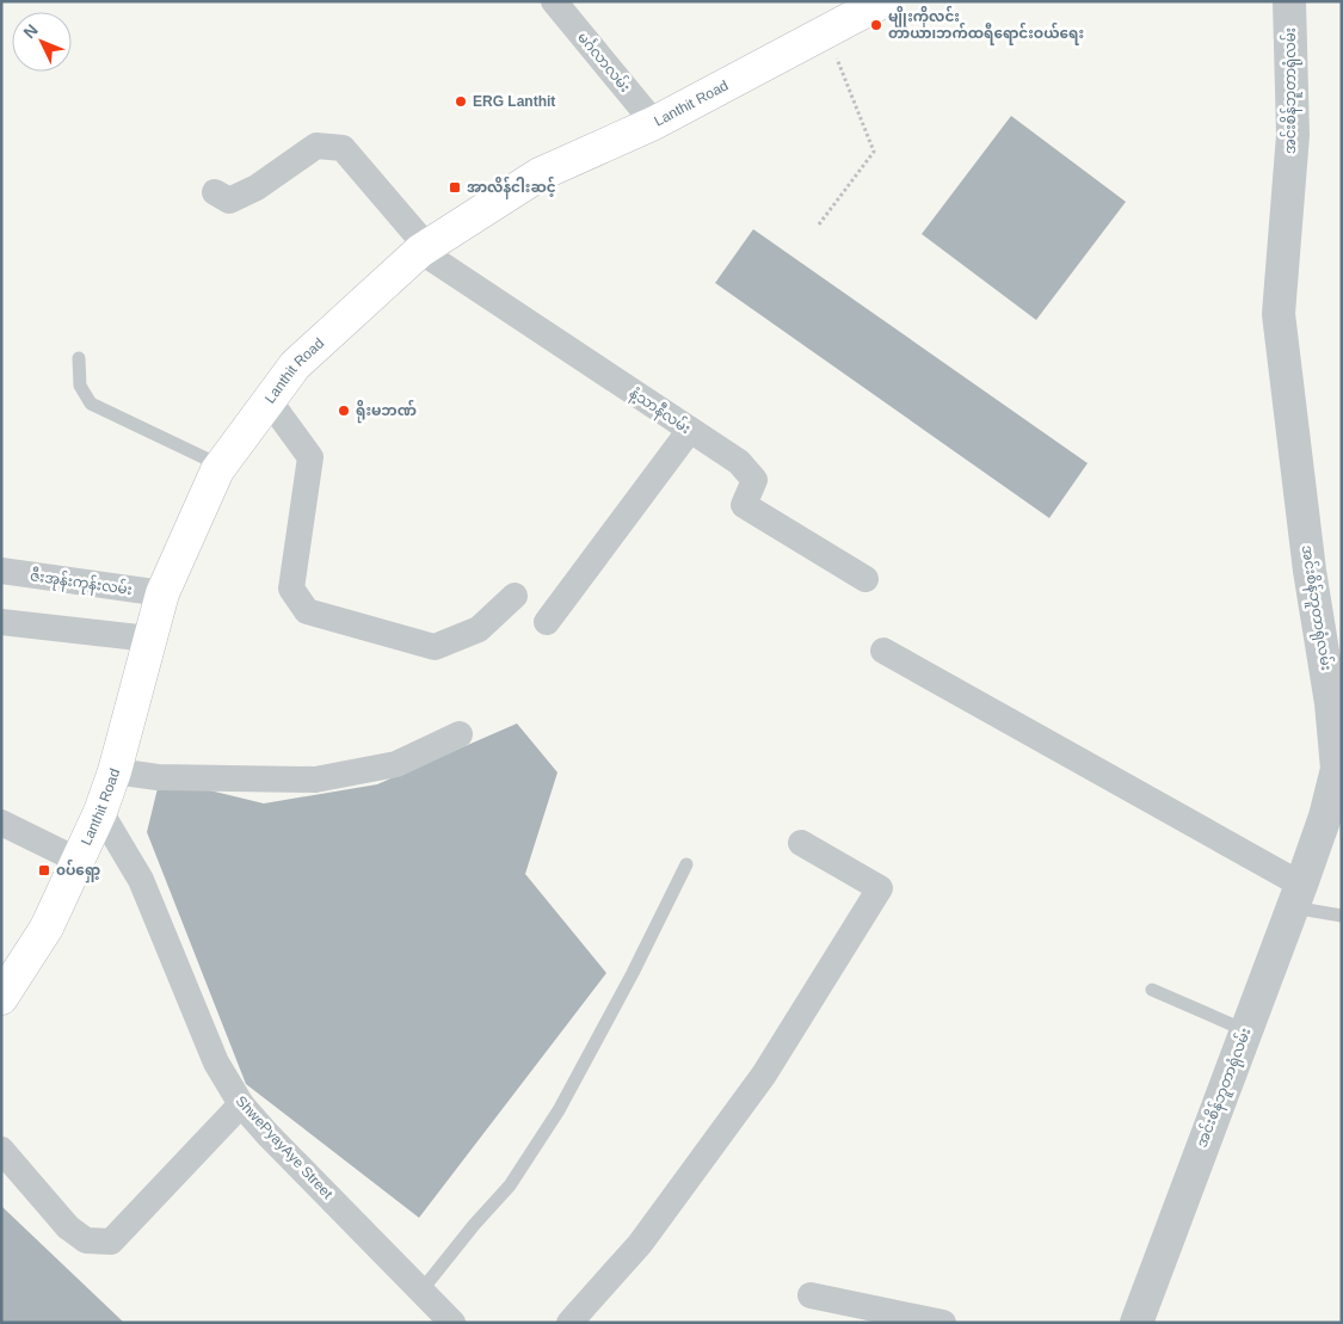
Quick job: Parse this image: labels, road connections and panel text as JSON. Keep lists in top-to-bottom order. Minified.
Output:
{"streets":{"main road":["Lanthit Road"],"street":["မင်္ဂလာလမ်း","အင်းစိန်ဘူတာရုံလမ်း","နံ့သာနီလမ်း","ဇီးအုန်းကုန်းလမ်း","ShwePyayAye Street"]},"crossings":[["မင်္ဂလာလမ်း","Lanthit Road"],["Lanthit Road","နံ့သာနီလမ်း"],["Lanthit Road","ဇီးအုန်းကုန်းလမ်း"],["Lanthit Road","ShwePyayAye Street"]],"places":{"other":["မျိုးကိုလင်း တာယာ၊ဘက်ထရီရောင်းဝယ်ရေး","ERG Lanthit","ရိုးမဘဏ်"],"transit":["အာလိန်ငါးဆင့်","၀ပ်ရှော့"]},"north":"top left"}
